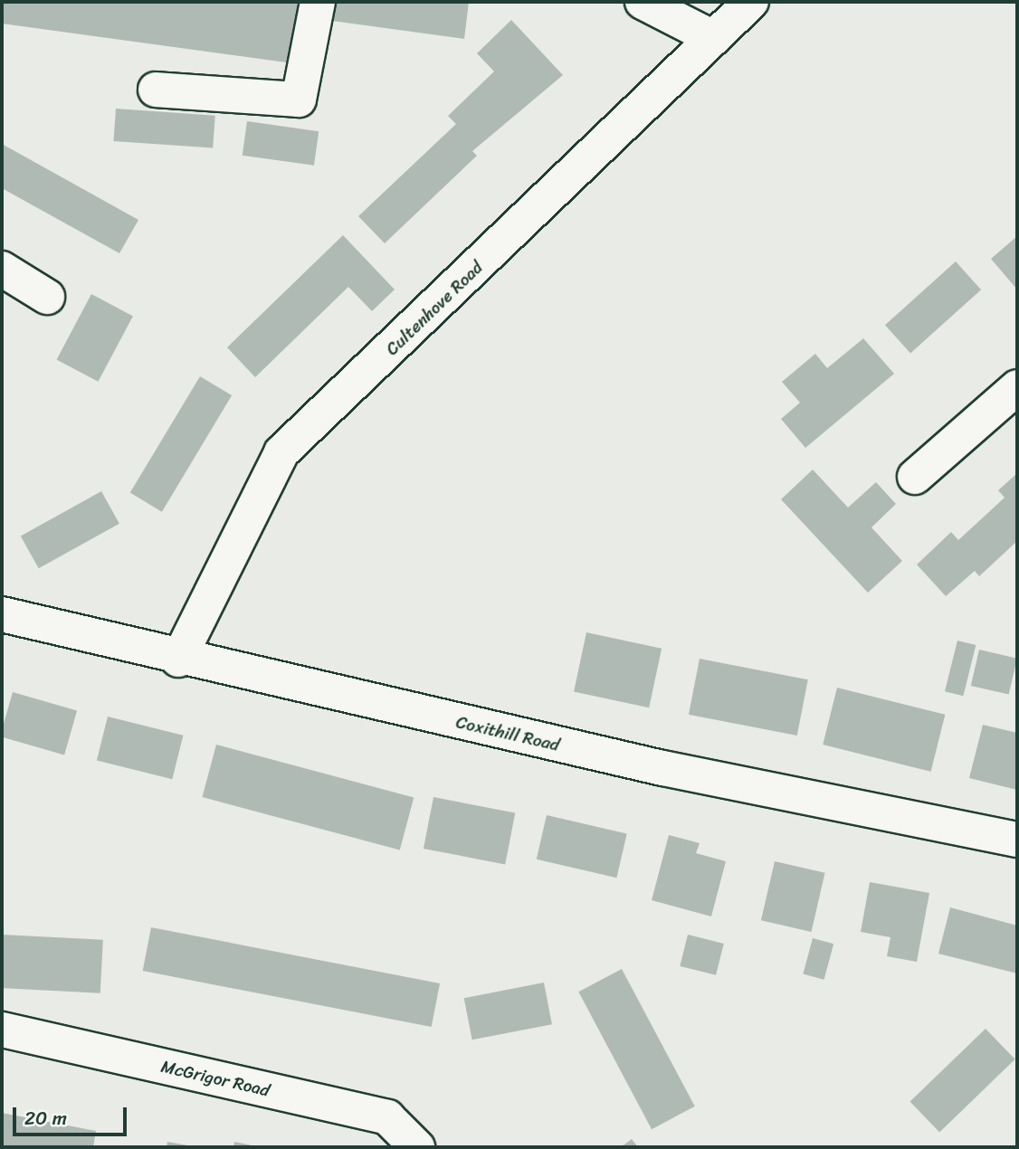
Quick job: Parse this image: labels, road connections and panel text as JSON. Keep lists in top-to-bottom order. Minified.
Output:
{"streets":{"street":["Cultenhove Road","Coxithill Road","McGrigor Road"]},"crossings":[["Cultenhove Road","Coxithill Road"]],"scale_bar":"20 m"}
